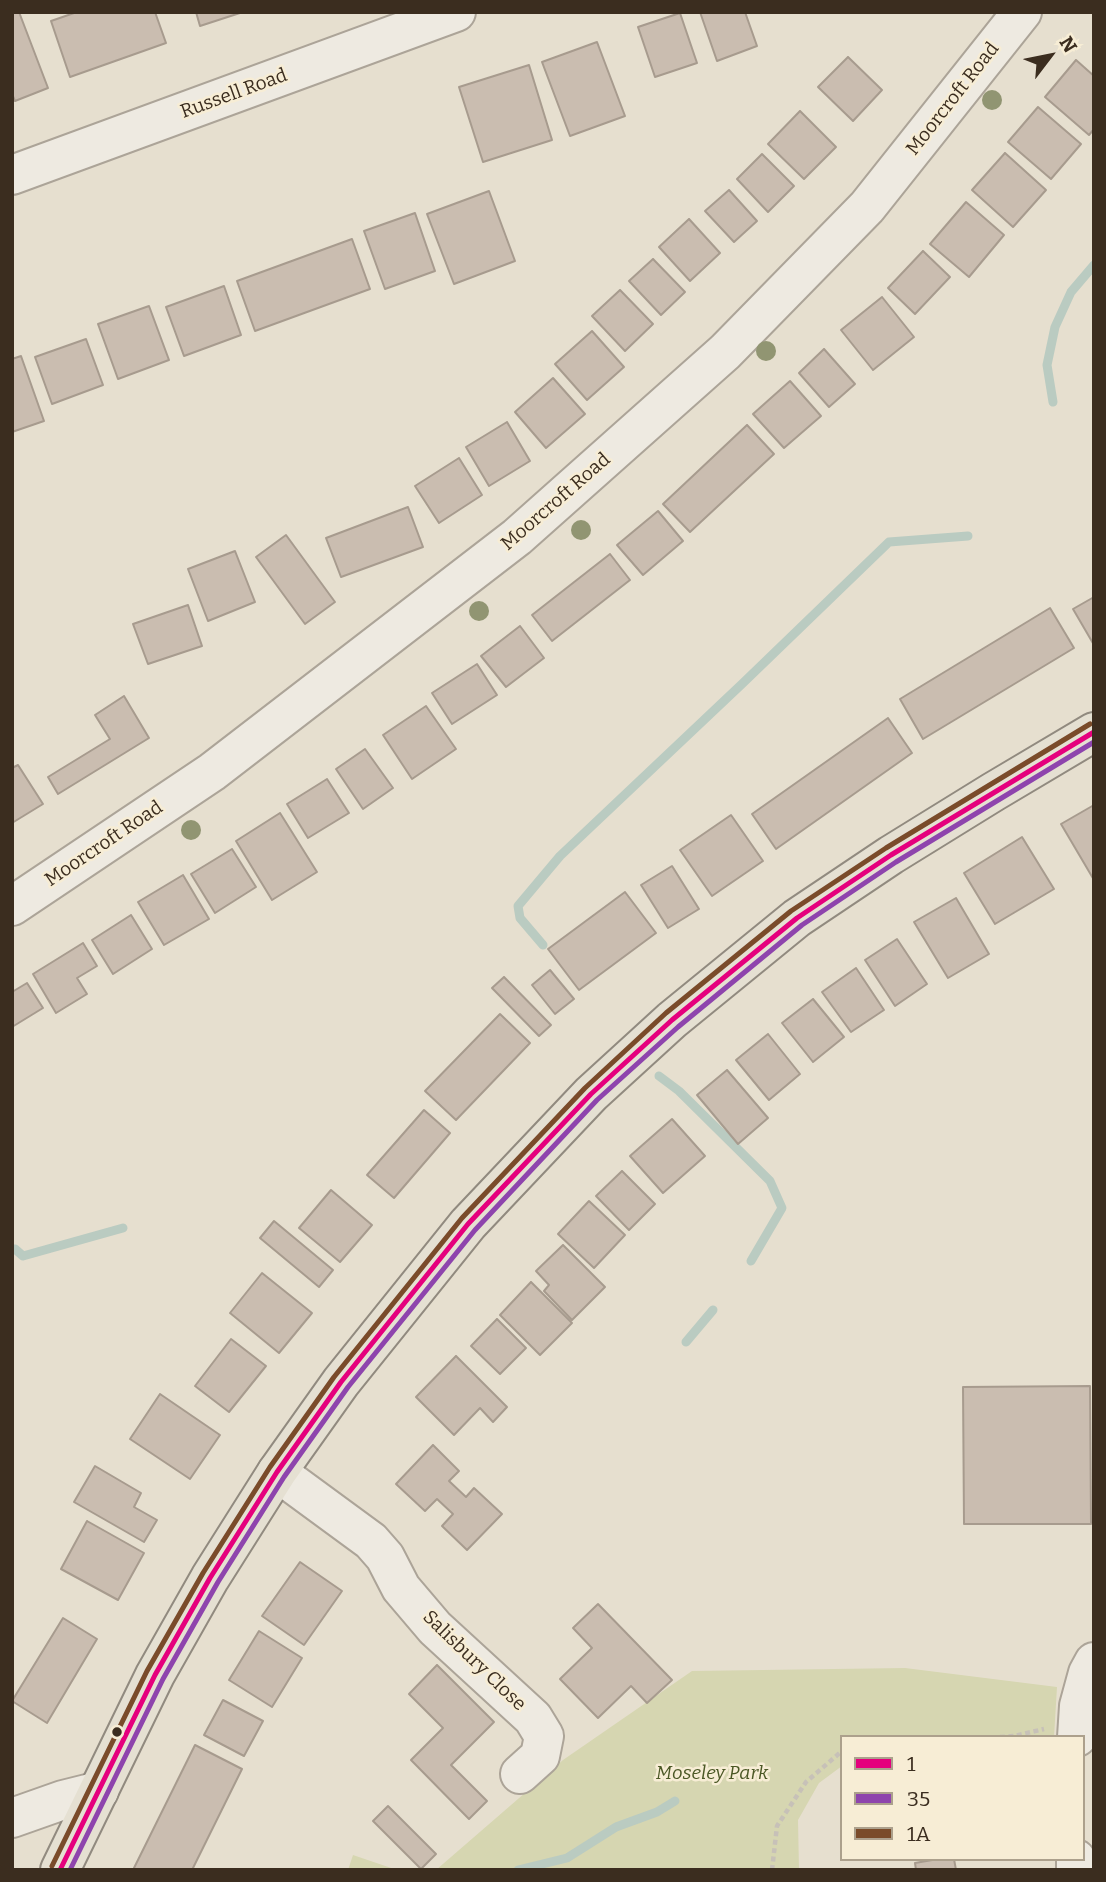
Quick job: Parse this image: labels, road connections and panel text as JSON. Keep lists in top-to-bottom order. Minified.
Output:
{"streets":{"street":["Russell Road","Moorcroft Road","Salisbury Close"]},"parks":["Moseley Park"],"lines":["transit line 1A","transit line 1","transit line 35"],"legend":["1","35","1A"],"north":"top right"}
